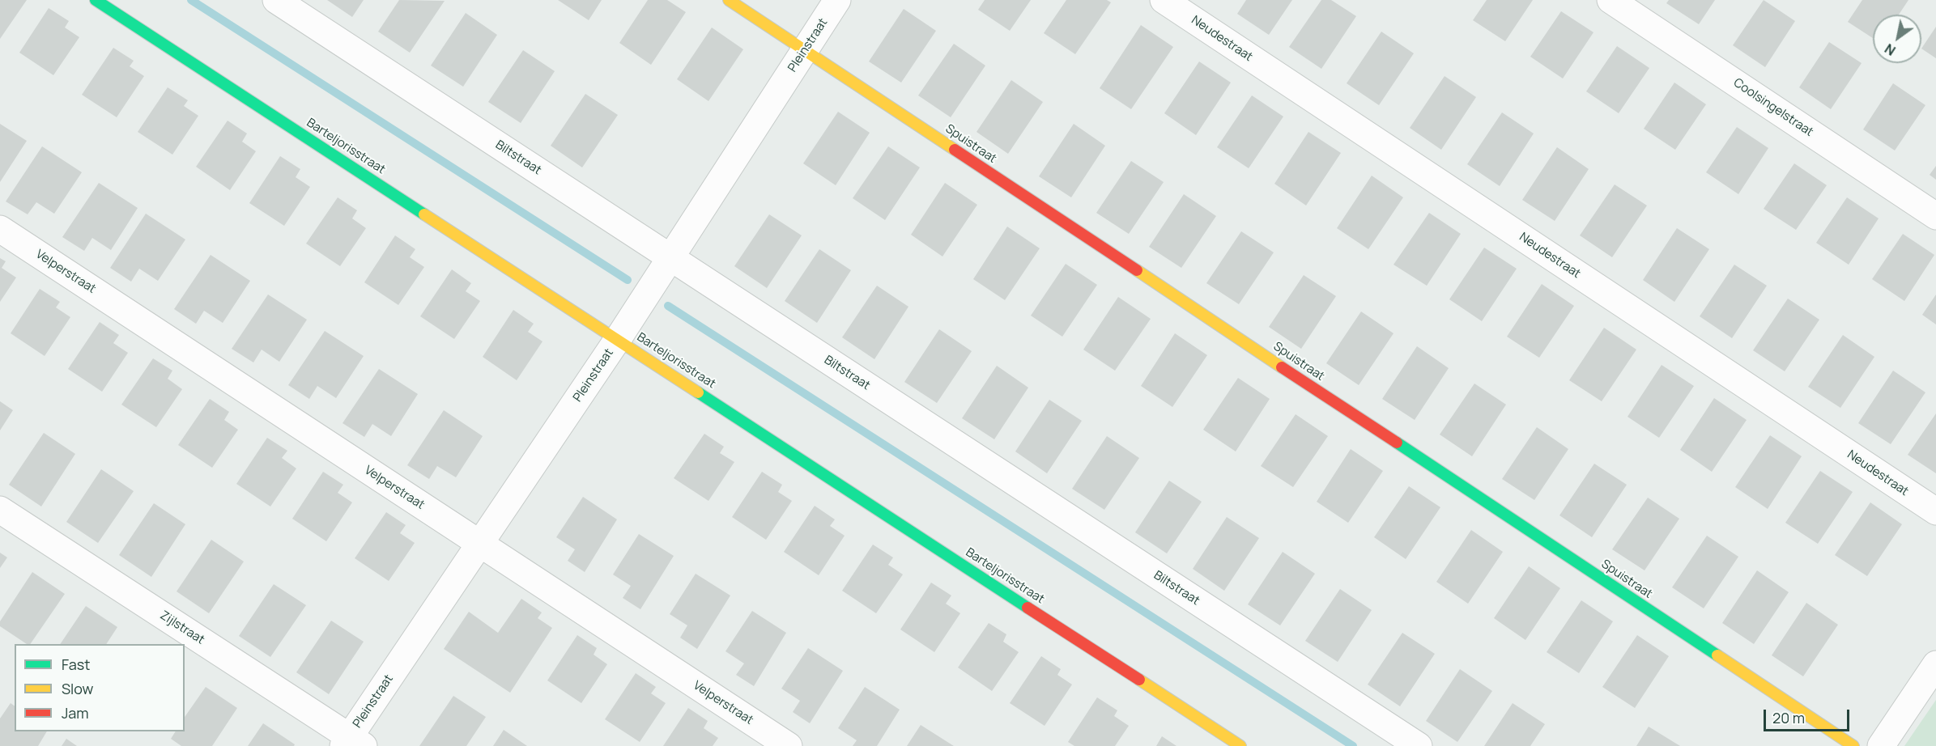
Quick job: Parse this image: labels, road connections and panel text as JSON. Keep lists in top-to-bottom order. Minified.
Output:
{"streets":{"street":["Neudestraat","Pleinstraat","Coolsingelstraat","Spuistraat","Barteljorisstraat","Biltstraat","Velperstraat","Zijlstraat"]},"crossings":[["Pleinstraat","Spuistraat"],["Pleinstraat","Barteljorisstraat"],["Pleinstraat","Biltstraat"],["Pleinstraat","Velperstraat"],["Pleinstraat","Zijlstraat"]],"legend":["Fast","Slow","Jam"],"scale_bar":"20 m","north":"bottom left"}
